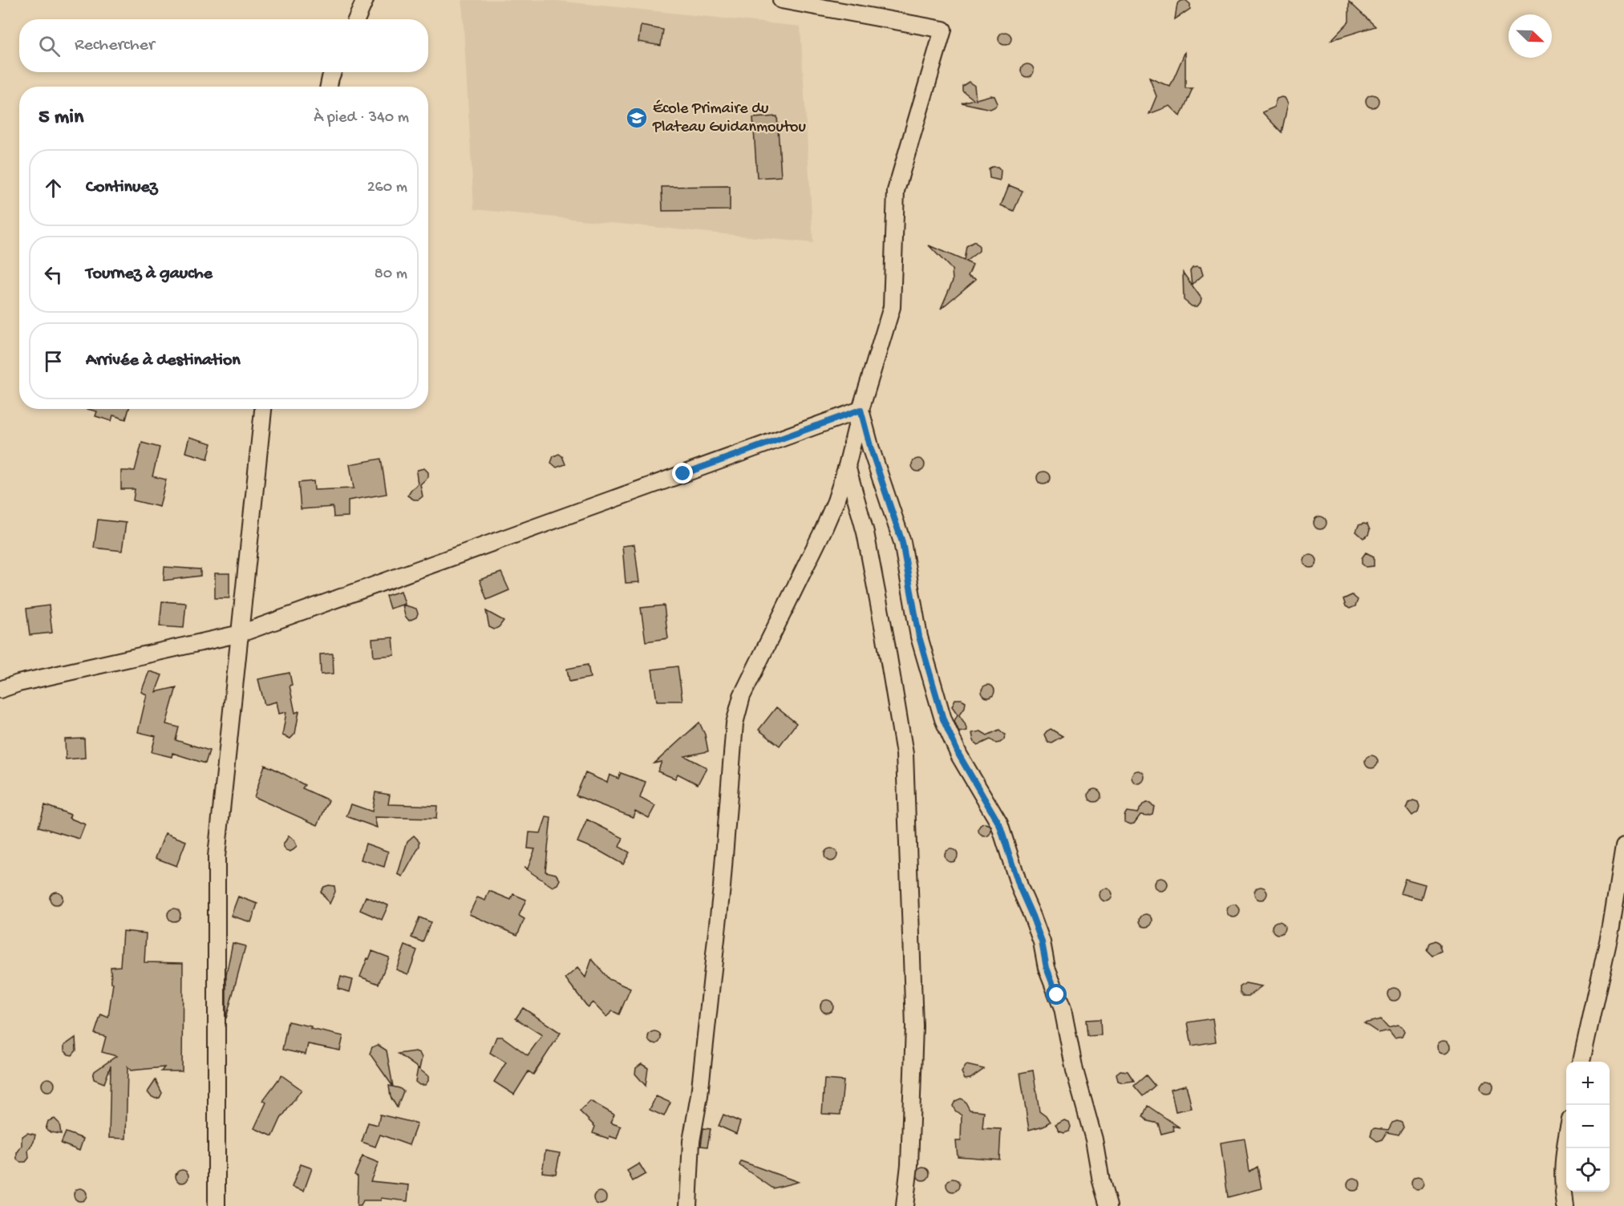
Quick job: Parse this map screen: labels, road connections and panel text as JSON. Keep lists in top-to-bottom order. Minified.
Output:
{"places":{"school or university":["École Primaire du Plateau Guidanmoutou"]},"north":"bottom right","page":{"search":"Rechercher","heading":["5 min","À pied · 340 m"],"list":[["Continuez","260 m"],["Tournez à gauche","80 m"],"Arrivée à destination"],"map_buttons":["+","−"]}}
